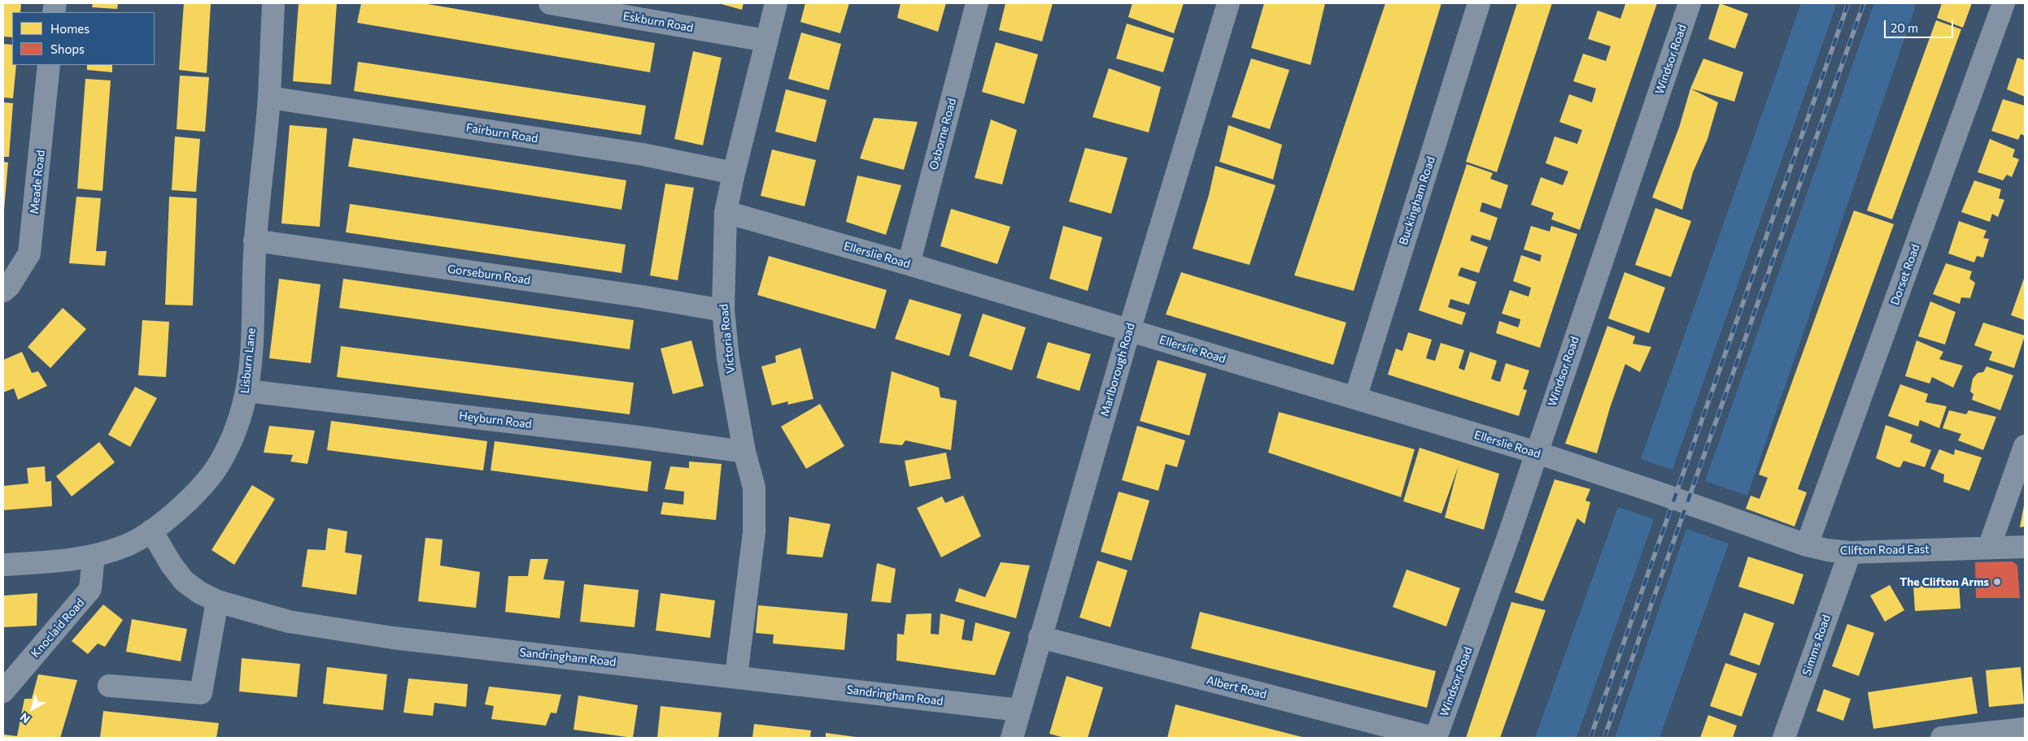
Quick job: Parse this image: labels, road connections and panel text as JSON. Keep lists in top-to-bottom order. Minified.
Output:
{"streets":{"street":["Eskburn Road","Windsor Road","Fairburn Road","Osborne Road","Meade Road","Buckingham Road","Ellerslie Road","Gorseburn Road","Dorset Road","Victoria Road","Lisburn Lane","Marlborough Road","Heyburn Road","Clifton Road East","Knoclaid Road","Simms Road","Sandringham Road","Albert Road"]},"crossings":[["Eskburn Road","Victoria Road"],["Windsor Road","Ellerslie Road"],["Windsor Road","Albert Road"],["Fairburn Road","Victoria Road"],["Fairburn Road","Lisburn Lane"],["Osborne Road","Ellerslie Road"],["Buckingham Road","Ellerslie Road"],["Ellerslie Road","Victoria Road"],["Ellerslie Road","Marlborough Road"],["Ellerslie Road","Clifton Road East"],["Gorseburn Road","Victoria Road"],["Gorseburn Road","Lisburn Lane"],["Dorset Road","Clifton Road East"],["Victoria Road","Heyburn Road"],["Victoria Road","Sandringham Road"],["Lisburn Lane","Heyburn Road"],["Lisburn Lane","Knoclaid Road"],["Lisburn Lane","Sandringham Road"],["Marlborough Road","Sandringham Road"],["Marlborough Road","Albert Road"],["Clifton Road East","Simms Road"]],"places":["The Clifton Arms"],"legend":["Homes","Shops"],"scale_bar":"20 m","north":"bottom left"}
